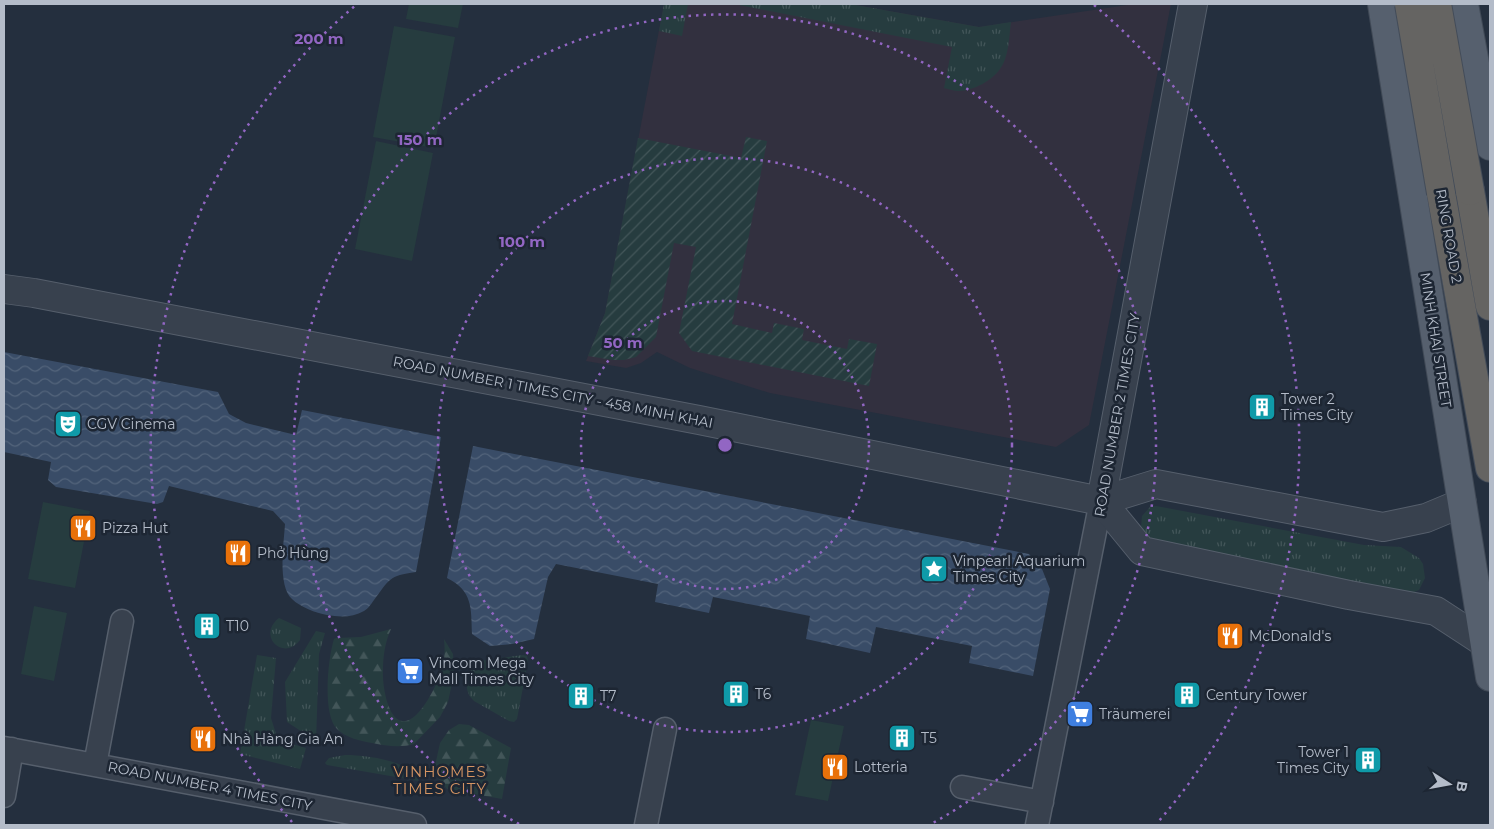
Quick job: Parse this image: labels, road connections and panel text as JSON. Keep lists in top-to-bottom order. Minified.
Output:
{"streets":{"highway":["RING ROAD 2"],"main road":["MINH KHAI STREET"],"street":["ROAD NUMBER 1 TIMES CITY - 458 MINH KHAI","ROAD NUMBER 2 TIMES CITY","ROAD NUMBER 4 TIMES CITY"]},"crossings":[["MINH KHAI STREET","ROAD NUMBER 1 TIMES CITY - 458 MINH KHAI"],["ROAD NUMBER 1 TIMES CITY - 458 MINH KHAI","ROAD NUMBER 2 TIMES CITY"]],"districts":["VINHOMES TIMES CITY"],"places":{"building":["Tower 2 Times City","T10","T6","Century Tower","T7","T5","Tower 1 Times City"],"theatre":["CGV Cinema"],"restaurant":["Pizza Hut","Phở Hùng","McDonald's","Nhà Hàng Gia An","Lotteria"],"place":["Vinpearl Aquarium Times City"],"supermarket":["Vincom Mega Mall Times City","Träumerei"]},"north":"right","rings":["200 m","150 m","100 m","50 m"]}
